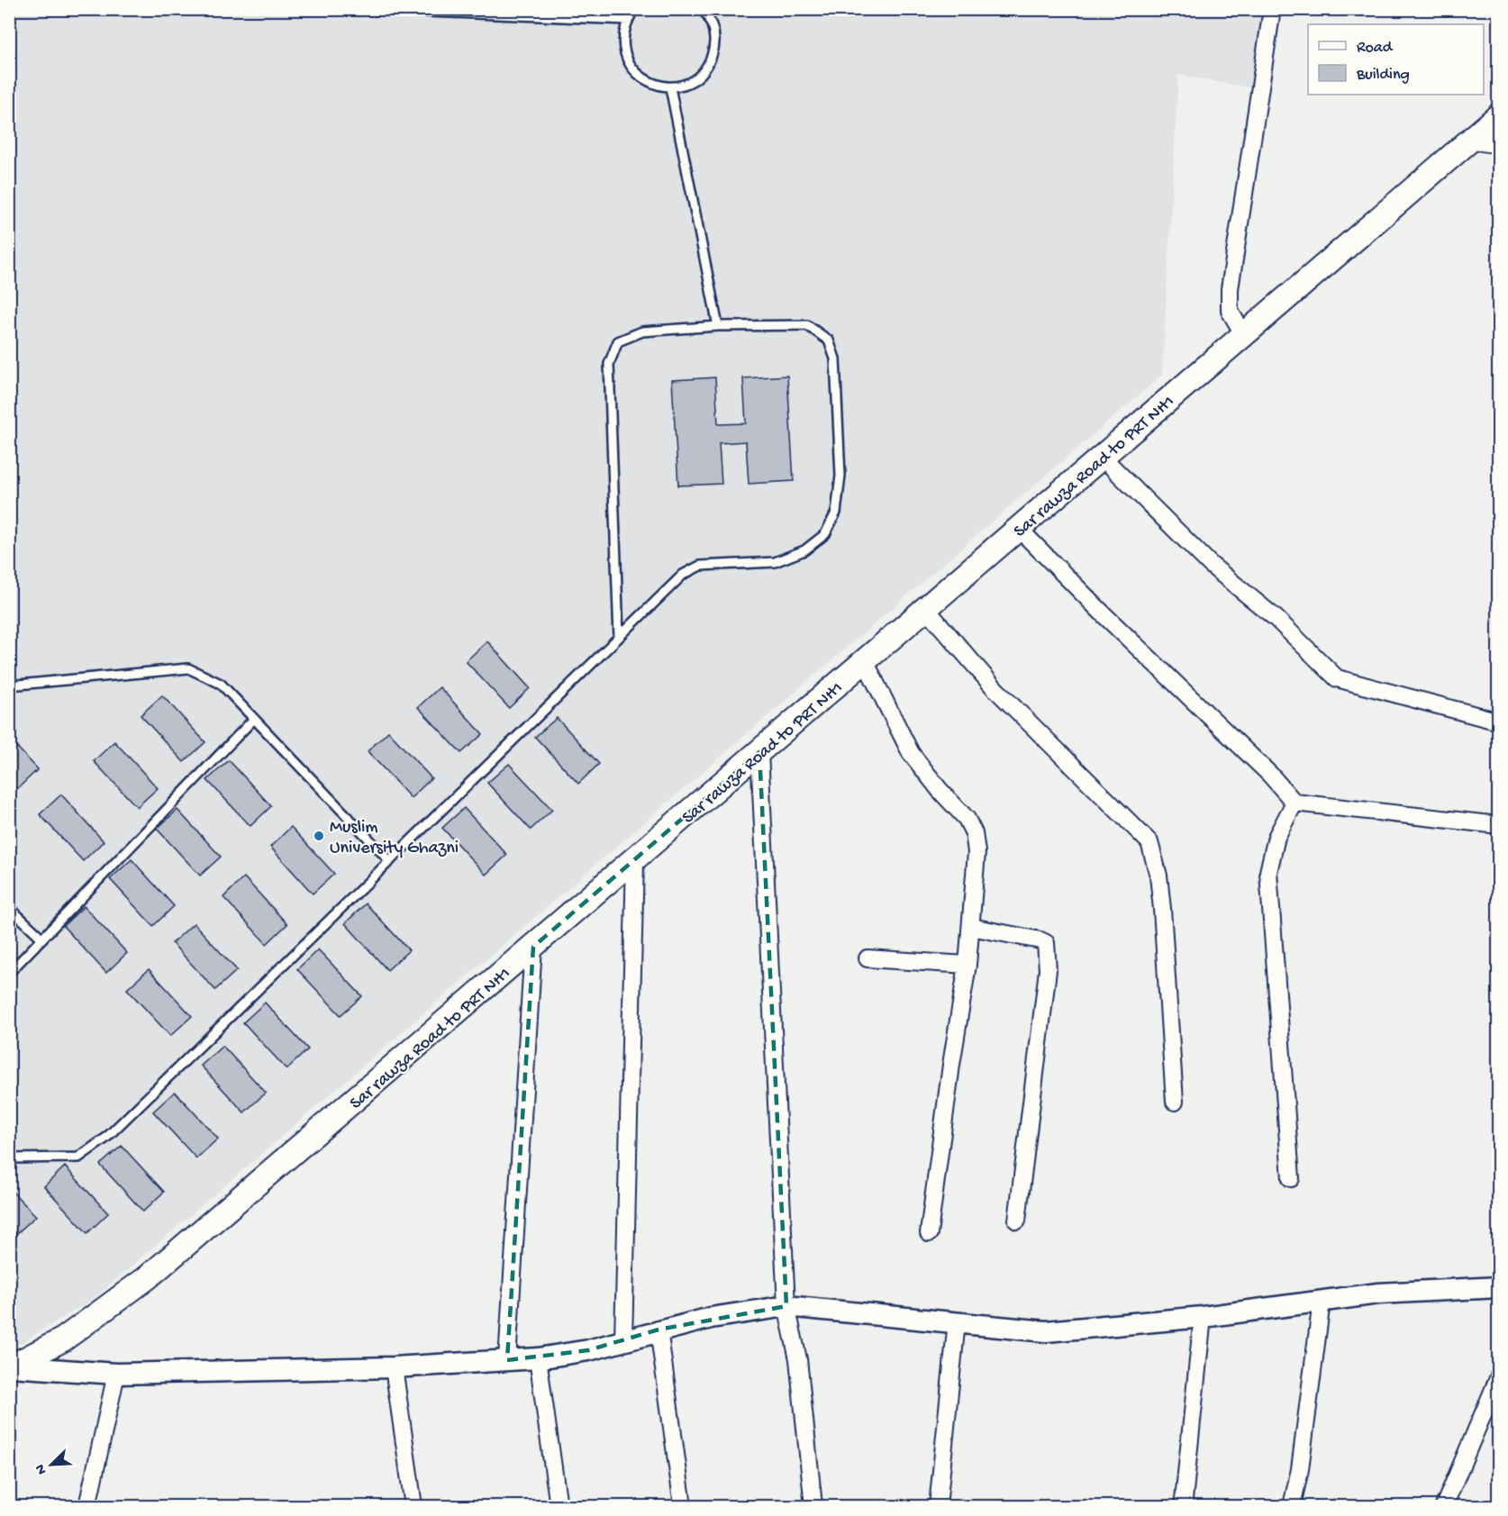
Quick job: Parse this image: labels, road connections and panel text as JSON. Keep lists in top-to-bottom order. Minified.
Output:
{"streets":{"main road":["Sar rawza Road to PRT NH1"]},"places":["Muslim University Ghazni"],"legend":["Road","Building"],"north":"bottom left"}
